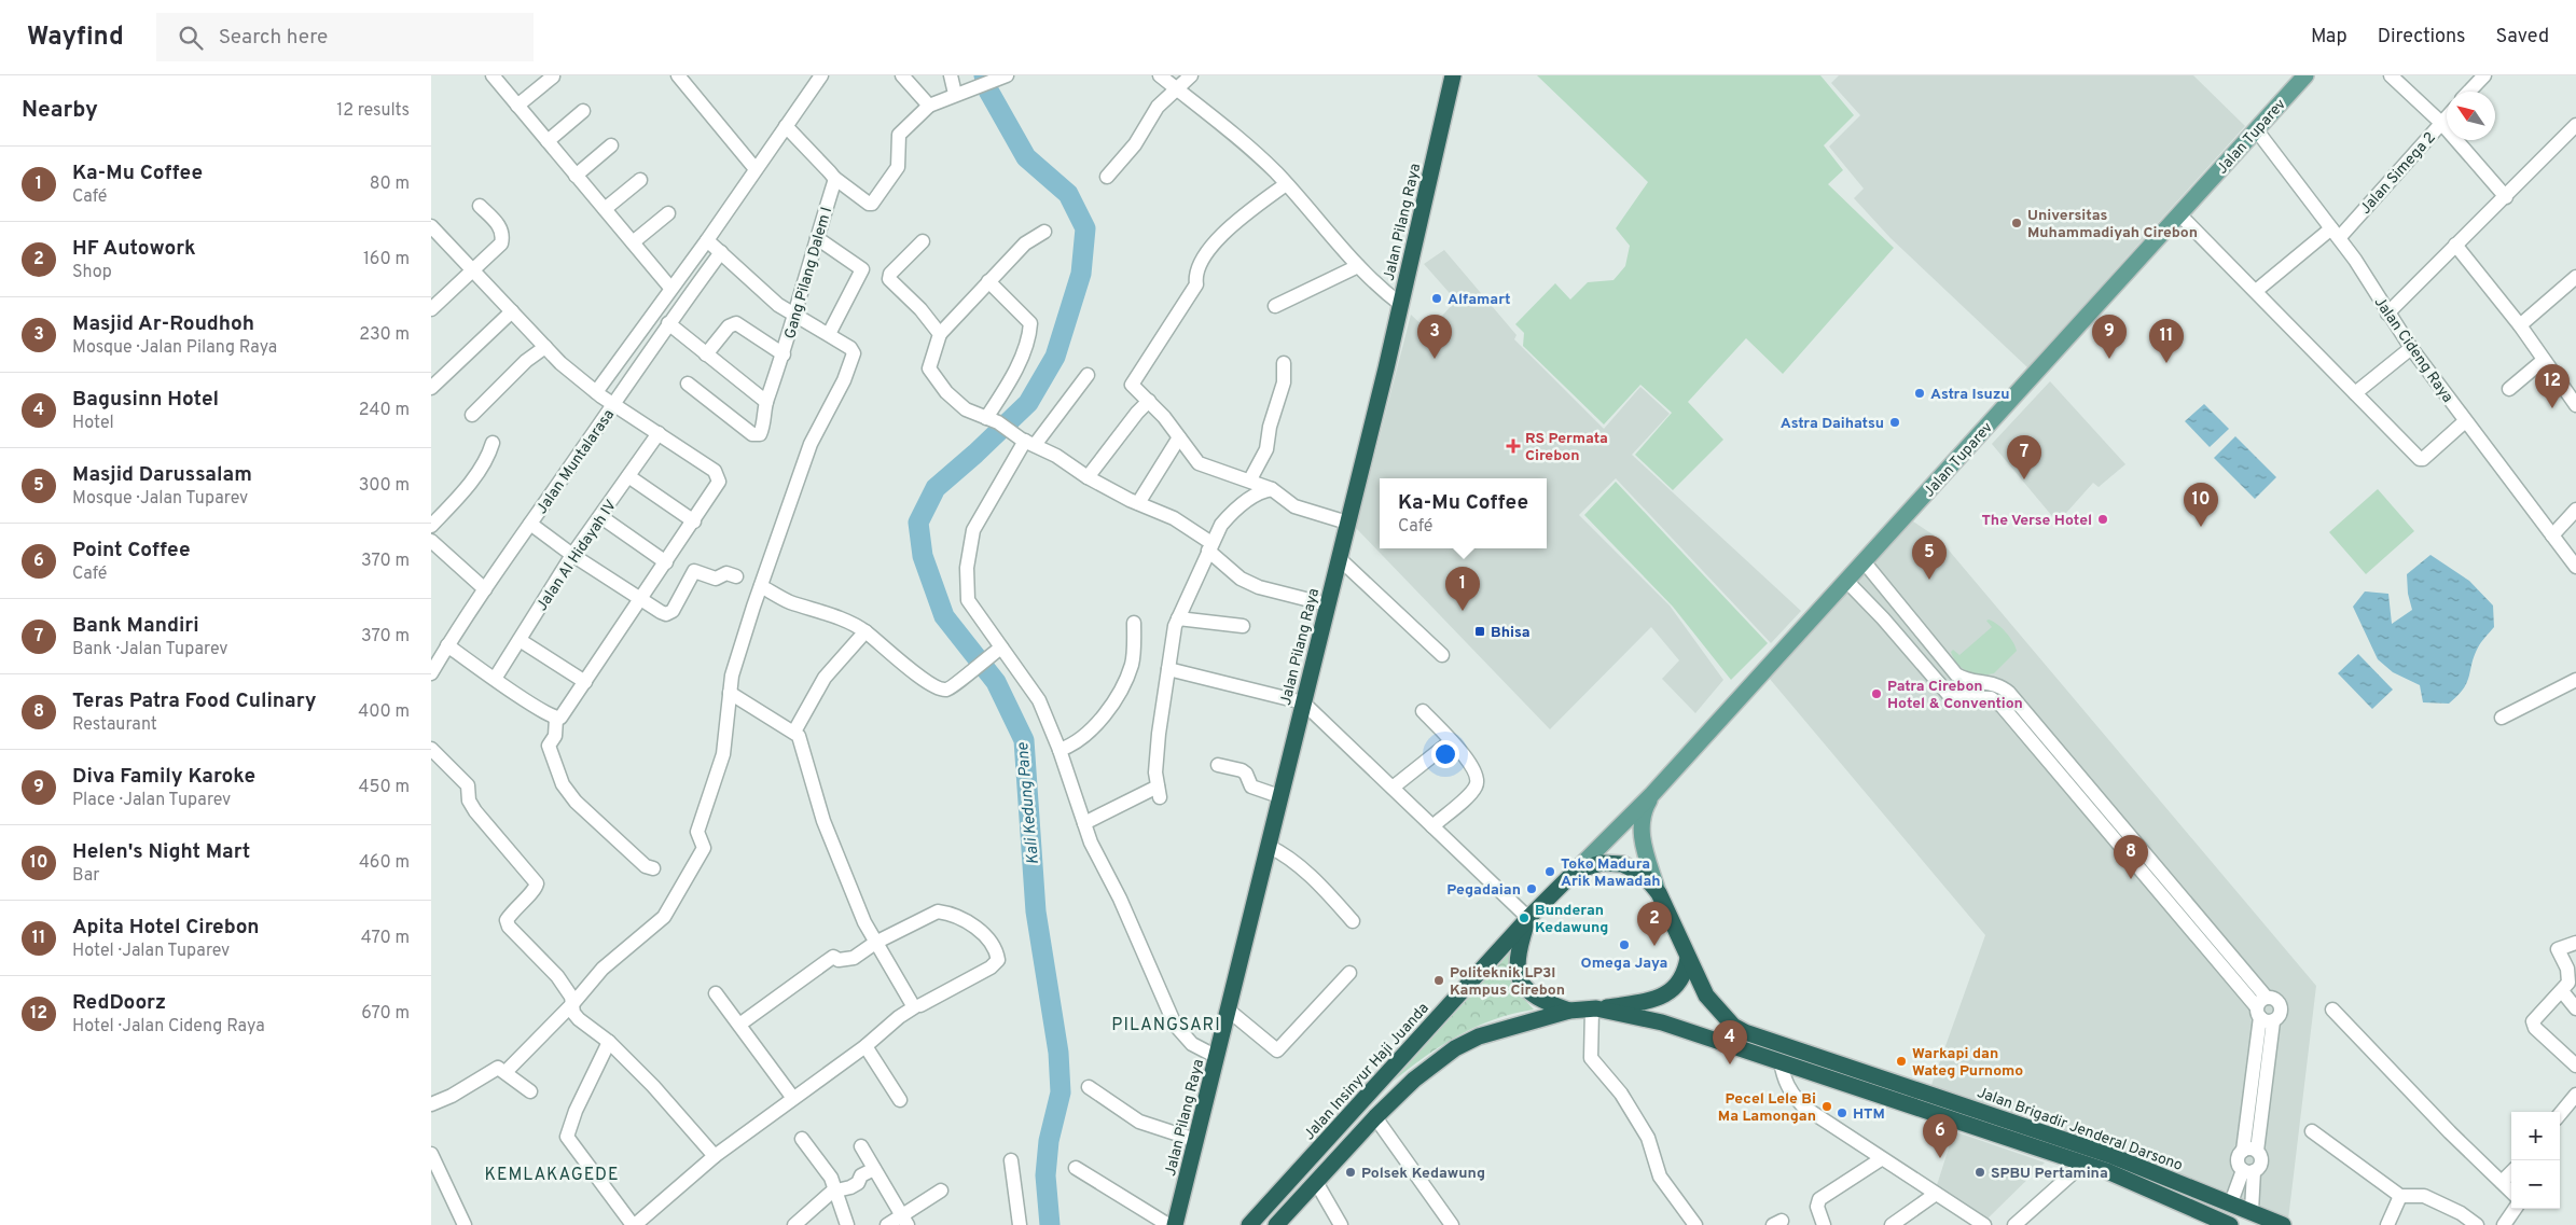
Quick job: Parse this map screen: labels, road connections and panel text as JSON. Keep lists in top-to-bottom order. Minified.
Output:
{"streets":{"highway":["Jalan Pilang Raya","Jalan Insinyur Haji Juanda","Jalan Brigadir Jenderal Darsono"],"main road":["Jalan Tuparev"],"street":["Jalan Simega 2","Gang Pilang Dalem I","Jalan Cideng Raya","Jalan Muntalarasa","Jalan Al Hidayah IV"]},"crossings":[["Jalan Tuparev","Jalan Cideng Raya"],["Jalan Tuparev","Jalan Insinyur Haji Juanda"],["Jalan Tuparev","Jalan Brigadir Jenderal Darsono"],["Jalan Simega 2","Jalan Cideng Raya"],["Jalan Insinyur Haji Juanda","Jalan Brigadir Jenderal Darsono"]],"districts":["PILANGSARI","KEMLAKAGEDE"],"water":["Kali Kedung Pane"],"places":{"other":["Universitas Muhammadiyah Cirebon","Alfamart","Astra Isuzu","Astra Daihatsu","The Verse Hotel","Patra Cirebon Hotel & Convention","Toko Madura Arik Mawadah","Pegadaian","Bunderan Kedawung","Omega Jaya","Politeknik LP3I Kampus Cirebon","Warkapi dan Wateg Purnomo","Pecel Lele Bi Ma Lamongan","HTM","Polsek Kedawung","SPBU Pertamina"],"health":["RS Permata Cirebon"],"transit":["Bhisa"]},"north":"top left","page":{"header":"Wayfind","search":"Search here","nav":["Map","Directions","Saved"],"heading":["Nearby","12 results"],"list":[{"mark":"1","name":"Ka-Mu Coffee","note":"Café","value":"80 m"},{"mark":"2","name":"HF Autowork","note":"Shop","value":"160 m"},{"mark":"3","name":"Masjid Ar-Roudhoh","note":"Mosque · Jalan Pilang Raya","value":"230 m"},{"mark":"4","name":"Bagusinn Hotel","note":"Hotel","value":"240 m"},{"mark":"5","name":"Masjid Darussalam","note":"Mosque · Jalan Tuparev","value":"300 m"},{"mark":"6","name":"Point Coffee","note":"Café","value":"370 m"},{"mark":"7","name":"Bank Mandiri","note":"Bank · Jalan Tuparev","value":"370 m"},{"mark":"8","name":"Teras Patra Food Culinary","note":"Restaurant","value":"400 m"},{"mark":"9","name":"Diva Family Karoke","note":"Place · Jalan Tuparev","value":"450 m"},{"mark":"10","name":"Helen's Night Mart","note":"Bar","value":"460 m"},{"mark":"11","name":"Apita Hotel Cirebon","note":"Hotel · Jalan Tuparev","value":"470 m"},{"mark":"12","name":"RedDoorz","note":"Hotel · Jalan Cideng Raya","value":"670 m"}],"pins":["3","9","11","12","7","10","5","1","8","2","4","6"],"popup":["Ka-Mu Coffee","Café"],"map_buttons":["+","−"]}}
